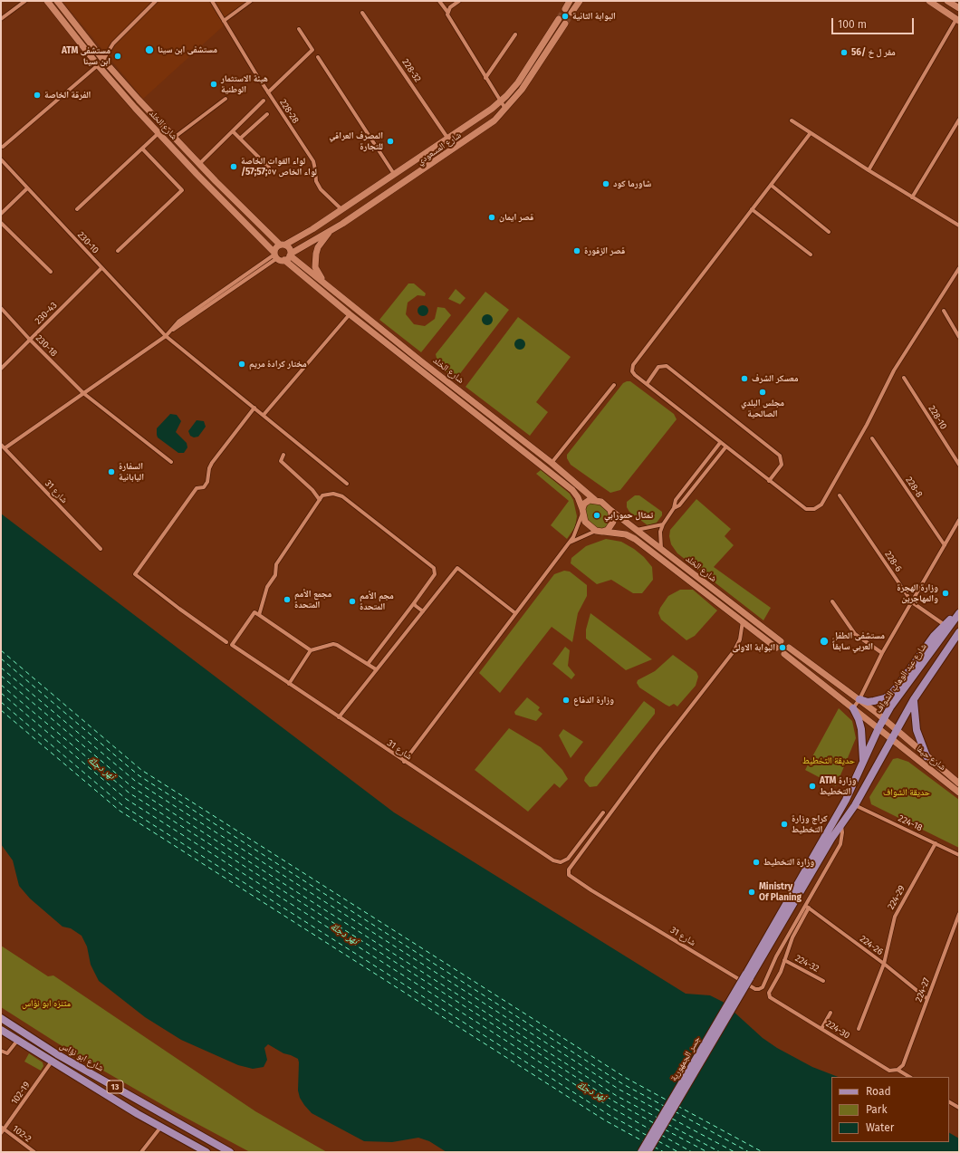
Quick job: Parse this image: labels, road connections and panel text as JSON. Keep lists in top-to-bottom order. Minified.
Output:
{"streets":{"main road":["شارع الخلد","شارع المسعودي","شارع عبد الوهاب الشواف","شارع حيفا","شارع ابو نؤاس","جسر الجمهورية","13"],"street":["228-32","228-28","230-10","230-43","230-18","228-10","228-8","شارع 31","228-6","224-18","224-29","224-26","224-32","224-27","224-30","102-19","102-2"]},"crossings":[["228-32","شارع المسعودي"],["228-28","شارع المسعودي"],["شارع الخلد","شارع المسعودي"],["شارع الخلد","شارع 31"],["230-10","230-43"],["230-43","230-18"],["شارع 31","224-26"],["شارع عبد الوهاب الشواف","جسر الجمهورية"],["224-18","224-29"],["224-29","224-26"],["224-26","224-27"],["224-32","224-30"],["224-27","224-30"],["شارع ابو نؤاس","102-19"],["102-19","102-2"]],"water":["نهر دجلة"],"parks":["حديقة التخطيط","حديقة الشواف","متنزه ابو نؤاس"],"places":["البوابة الثانية","مستشفى ابن سينا","مقر ل خ /56","ATM مستشفى ابن سينا","هيئة الاستثمار الوطنية","الفرقة الخاصة","المصرف العراقي للتجارة","لواء القوات الخاصة /57;لواء الخاص ٥٧;57","شاورما كود","قصر ايمان","قصر الزقورة","مختار كرادة مريم","معسكر الشرف","مجلس البلدي الصالحية","السفارة اليابانية","تمثال حمورابي","وزارة الهجرة والمهاجرين","مجمع الأمم المتحدة","مجم الأمم المتحدة","مستشفى الطفل العربي سابقاً","البوابة الاولى","وزارة الدفاع","ATM وزارة التخطيط","كراج وزارة التخطيط","وزارة التخطيط","Ministry Of Planing"],"legend":["Road","Park","Water"],"scale_bar":"100 m"}
